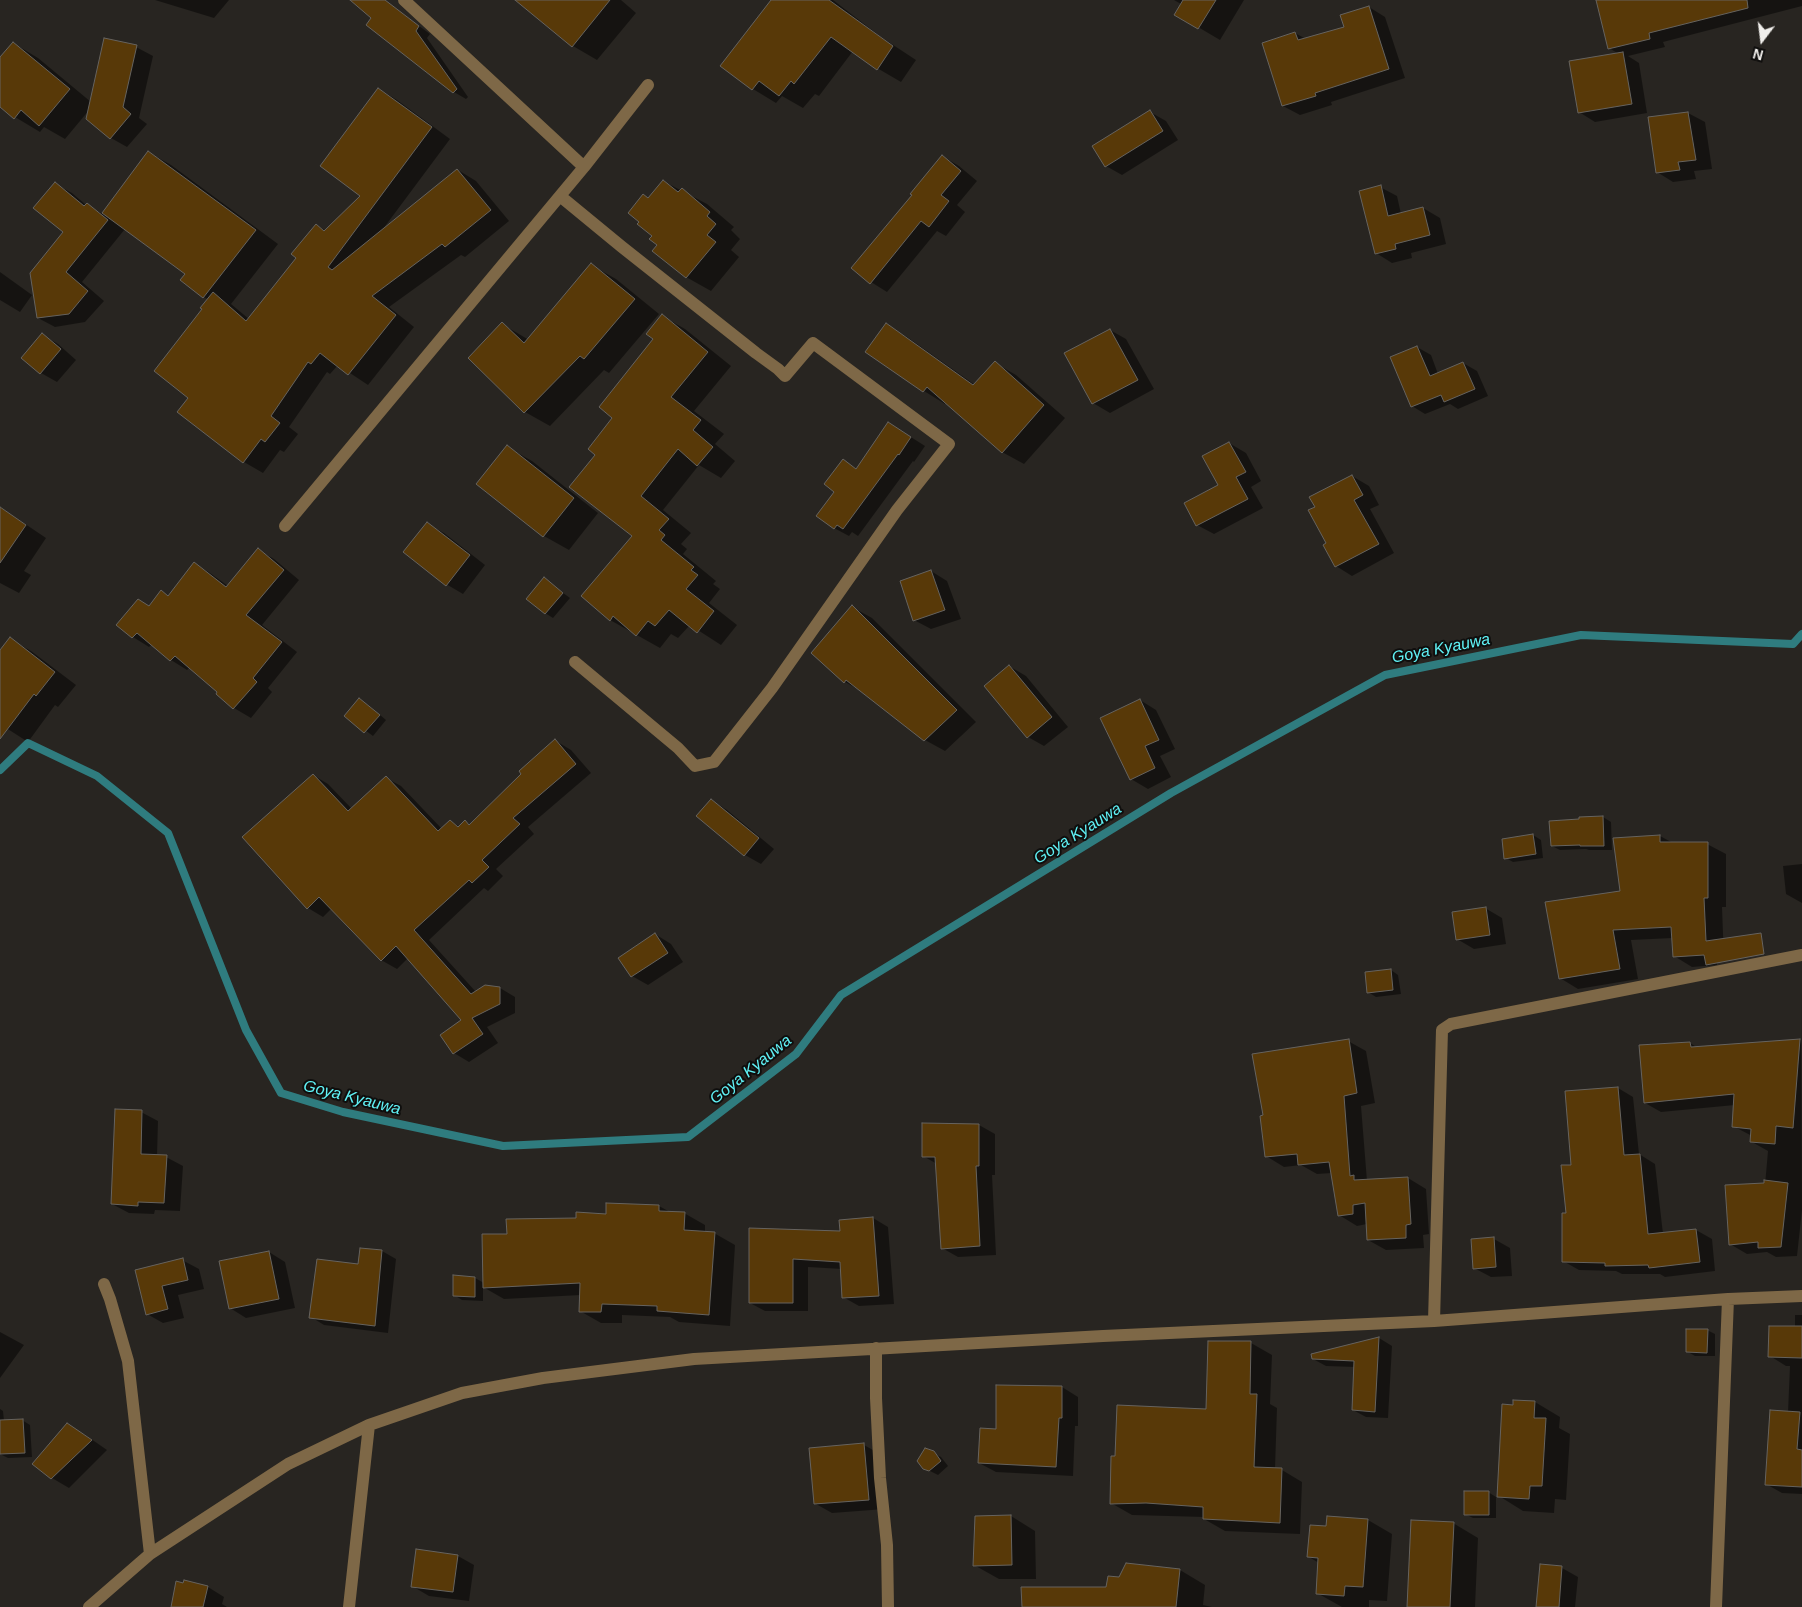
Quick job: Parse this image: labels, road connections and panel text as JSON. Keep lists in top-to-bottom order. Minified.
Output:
{"water":["Goya Kyauwa"],"north":"bottom"}
